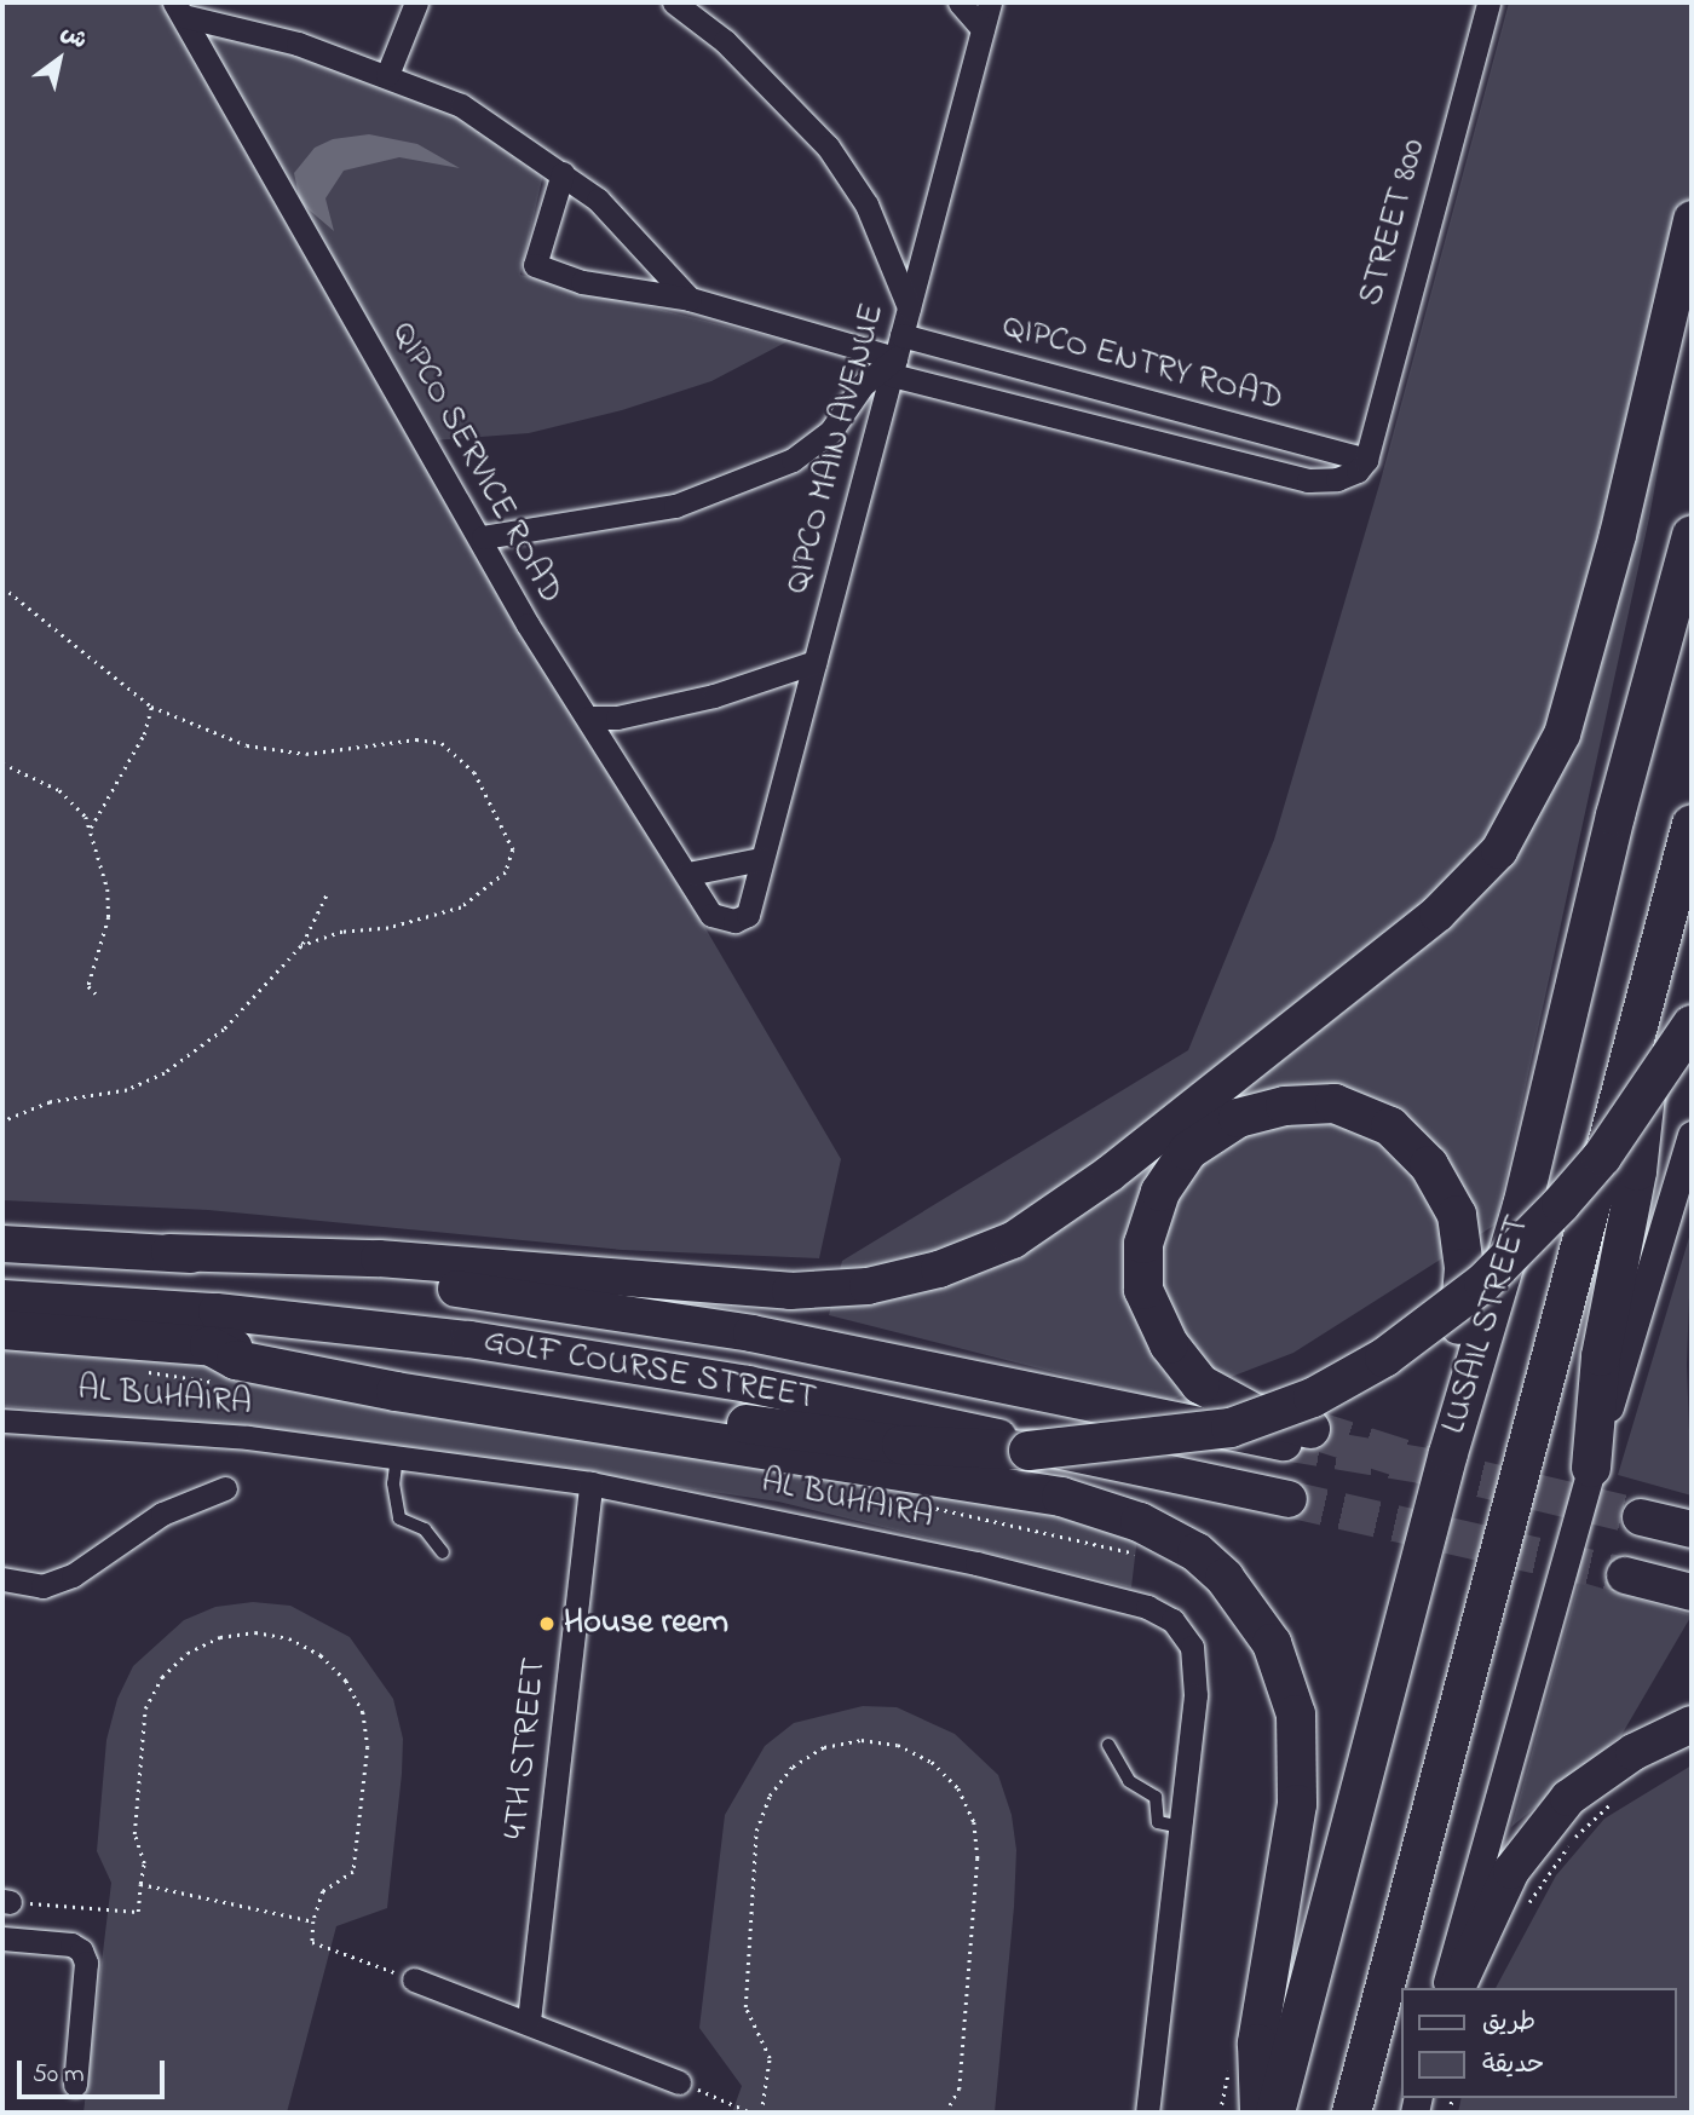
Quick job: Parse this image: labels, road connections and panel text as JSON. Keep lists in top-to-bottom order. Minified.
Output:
{"streets":{"highway":["LUSAIL STREET"],"main road":["GOLF COURSE STREET"],"street":["STREET 800","QIPCO ENTRY ROAD","QIPCO MAIN AVENUE","QIPCO SERVICE ROAD","AL BUHAIRA","4TH STREET"]},"crossings":[["STREET 800","QIPCO ENTRY ROAD"],["QIPCO ENTRY ROAD","QIPCO MAIN AVENUE"],["QIPCO MAIN AVENUE","QIPCO SERVICE ROAD"],["AL BUHAIRA","4TH STREET"]],"places":["House reem"],"legend":["طريق","حديقة"],"scale_bar":"50 m","north":"top right"}
